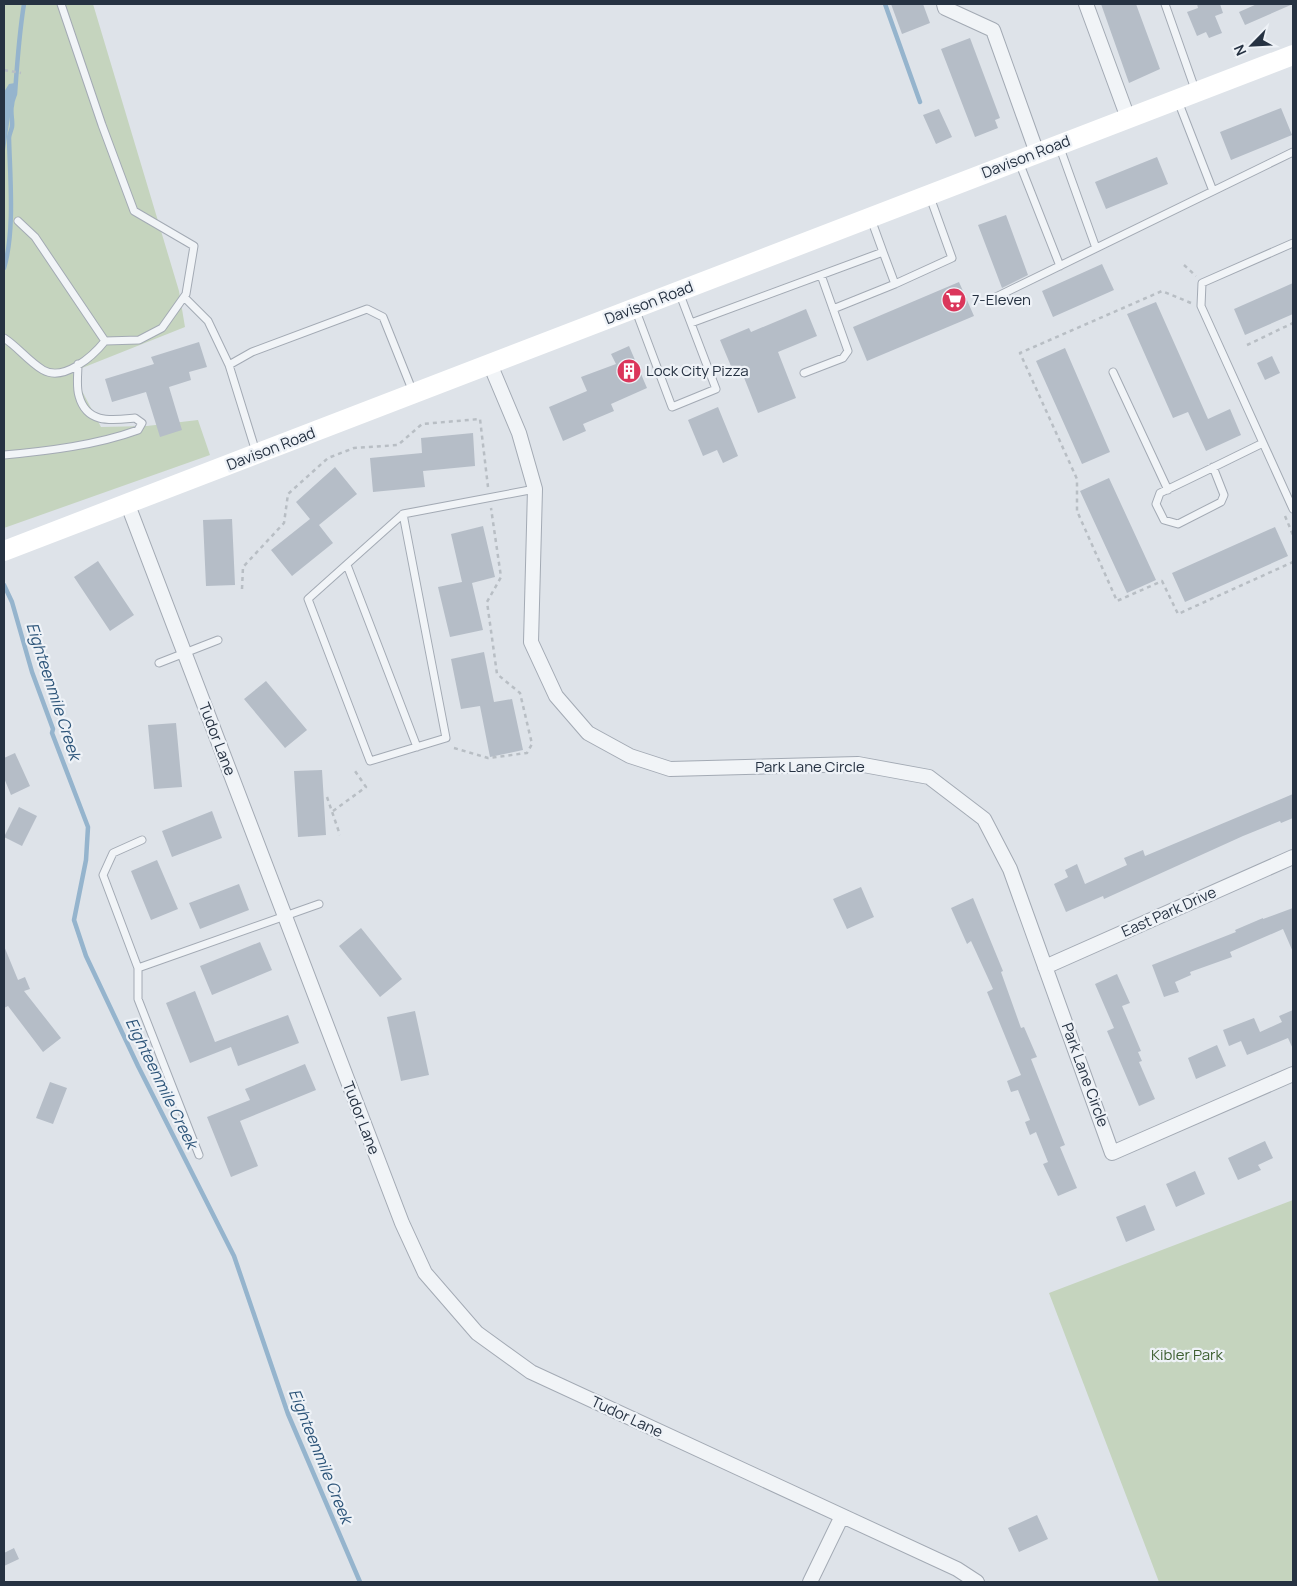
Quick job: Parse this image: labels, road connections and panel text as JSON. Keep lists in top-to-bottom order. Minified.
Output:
{"streets":{"street":["Davison Road","Tudor Lane","Park Lane Circle","East Park Drive"]},"crossings":[["Davison Road","Tudor Lane"],["Davison Road","Park Lane Circle"],["Park Lane Circle","East Park Drive"]],"water":["Eighteenmile Creek"],"parks":["Kibler Park"],"places":{"supermarket":["7-Eleven"],"building":["Lock City Pizza"]},"north":"bottom left"}
